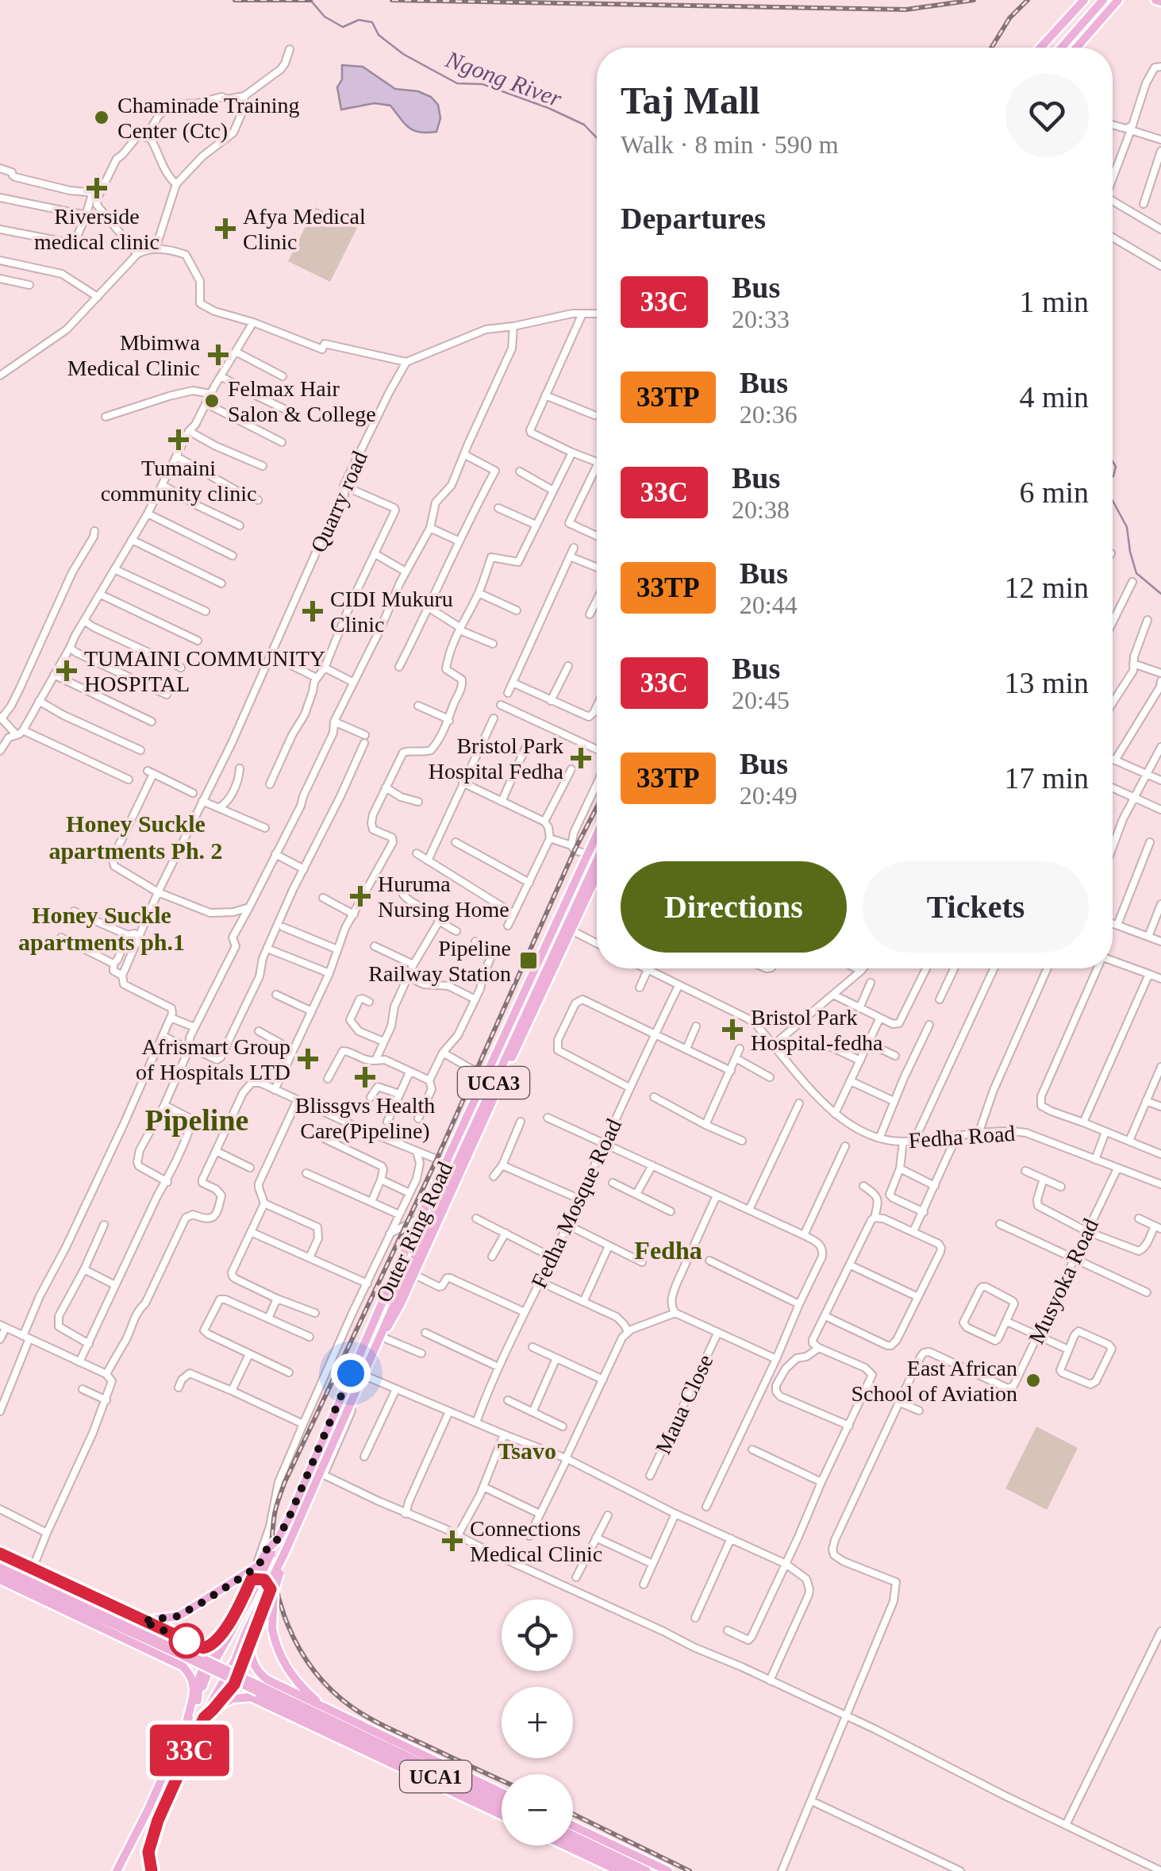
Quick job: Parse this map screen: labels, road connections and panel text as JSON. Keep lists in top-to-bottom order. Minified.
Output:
{"streets":{"main road":["UCA3","Outer Ring Road","UCA1"],"street":["Quarry road","Fedha Road","Fedha Mosque Road","Musyoka Road","Maua Close"]},"crossings":[["UCA3","Outer Ring Road"],["Fedha Road","Fedha Mosque Road"],["Fedha Road","Musyoka Road"]],"districts":["Honey Suckle apartments Ph. 2","Honey Suckle apartments ph.1","Pipeline","Fedha","Tsavo"],"water":["Ngong River"],"places":{"other":["Chaminade Training Center (Ctc)","Felmax Hair Salon & College","East African School of Aviation"],"health":["Riverside medical clinic","Afya Medical Clinic","Mbimwa Medical Clinic","Tumaini community clinic","CIDI Mukuru Clinic","TUMAINI COMMUNITY HOSPITAL","Bristol Park Hospital Fedha","Huruma Nursing Home","Bristol Park Hospital-fedha","Afrismart Group of Hospitals LTD","Blissgvs Health Care(Pipeline)","Connections Medical Clinic"],"transit":["Pipeline Railway Station"]},"lines":["bus line 33C"],"page":{"on_map":"33C","heading":[["Taj Mall","Walk · 8 min · 590 m"],"Departures"],"list":[{"mark":"33C","name":"Bus","note":"20:33","value":"1 min"},{"mark":"33TP","name":"Bus","note":"20:36","value":"4 min"},{"mark":"33C","name":"Bus","note":"20:38","value":"6 min"},{"mark":"33TP","name":"Bus","note":"20:44","value":"12 min"},{"mark":"33C","name":"Bus","note":"20:45","value":"13 min"},{"mark":"33TP","name":"Bus","note":"20:49","value":"17 min"}],"buttons":["Directions","Tickets"],"map_buttons":["+","−"]}}
